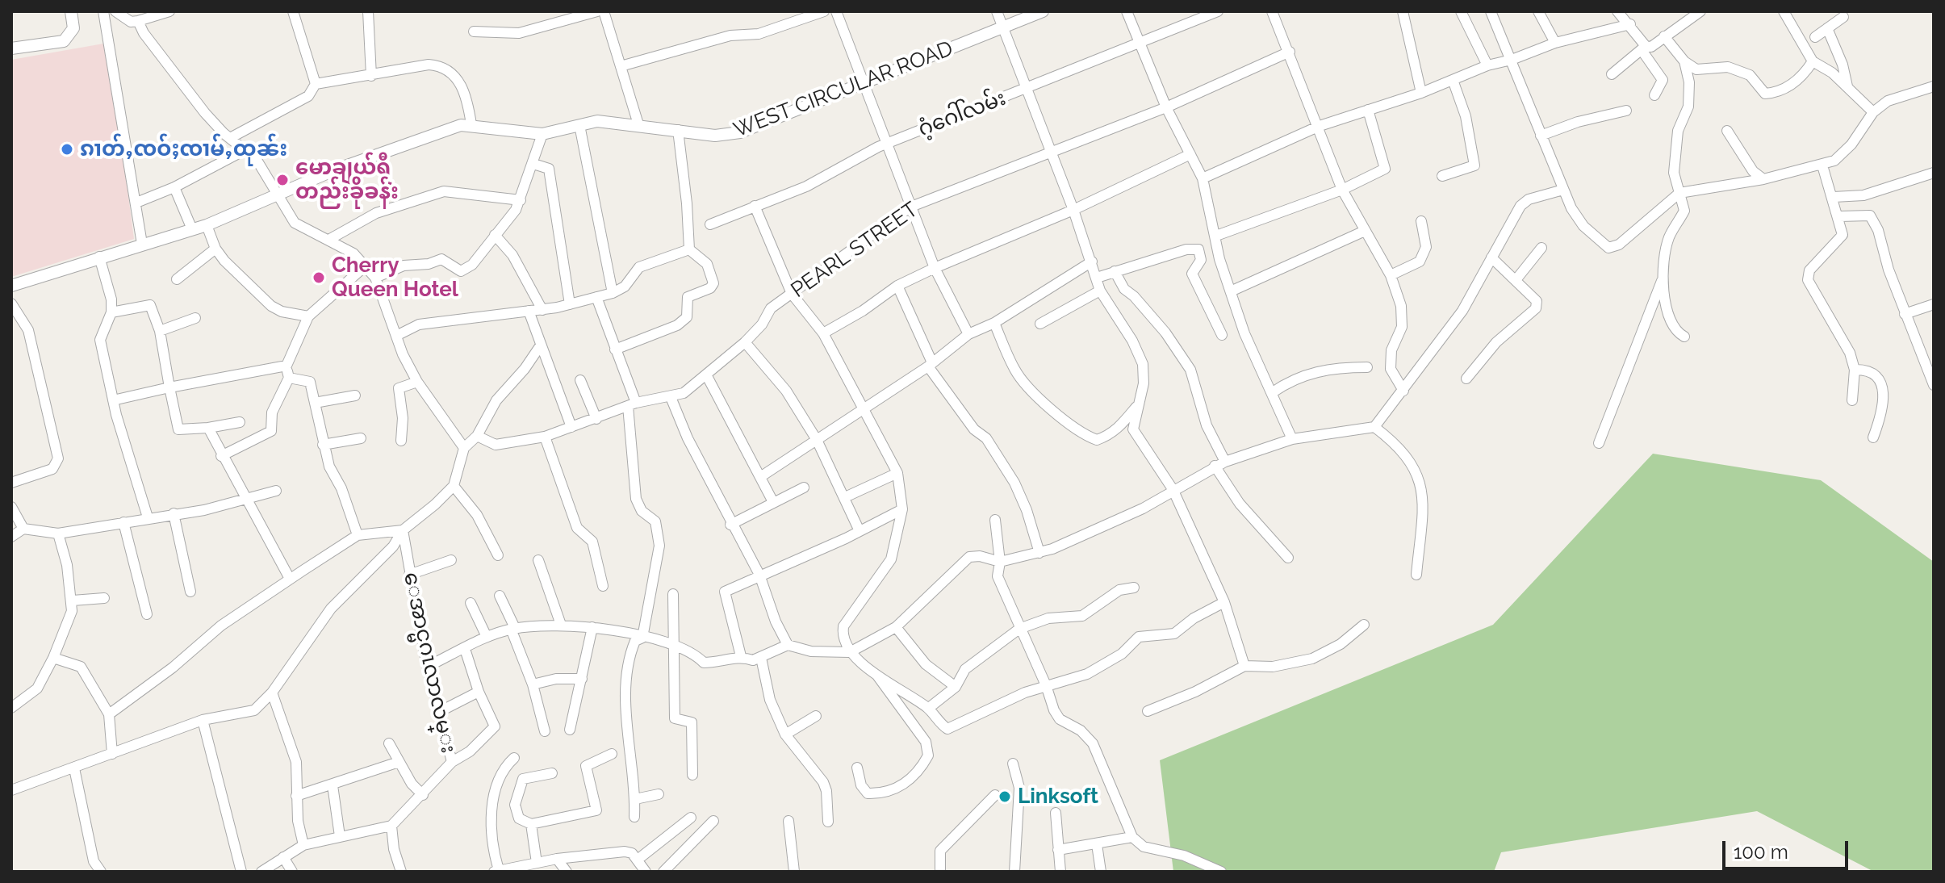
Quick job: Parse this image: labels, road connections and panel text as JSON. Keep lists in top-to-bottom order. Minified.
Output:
{"streets":{"street":["WEST CIRCULAR ROAD","ဂံ့ဂေါ်လမ်း","PEARL STREET","ေအာင္မဂၤလာလမ္း"]},"places":["ၵၢတ်ႇၸဝ်ႈၸၢမ်ႇထုၼ်း","မောချယ်ရီ တည်းခိုခန်း","Cherry Queen Hotel","Linksoft"],"scale_bar":"100 m"}
